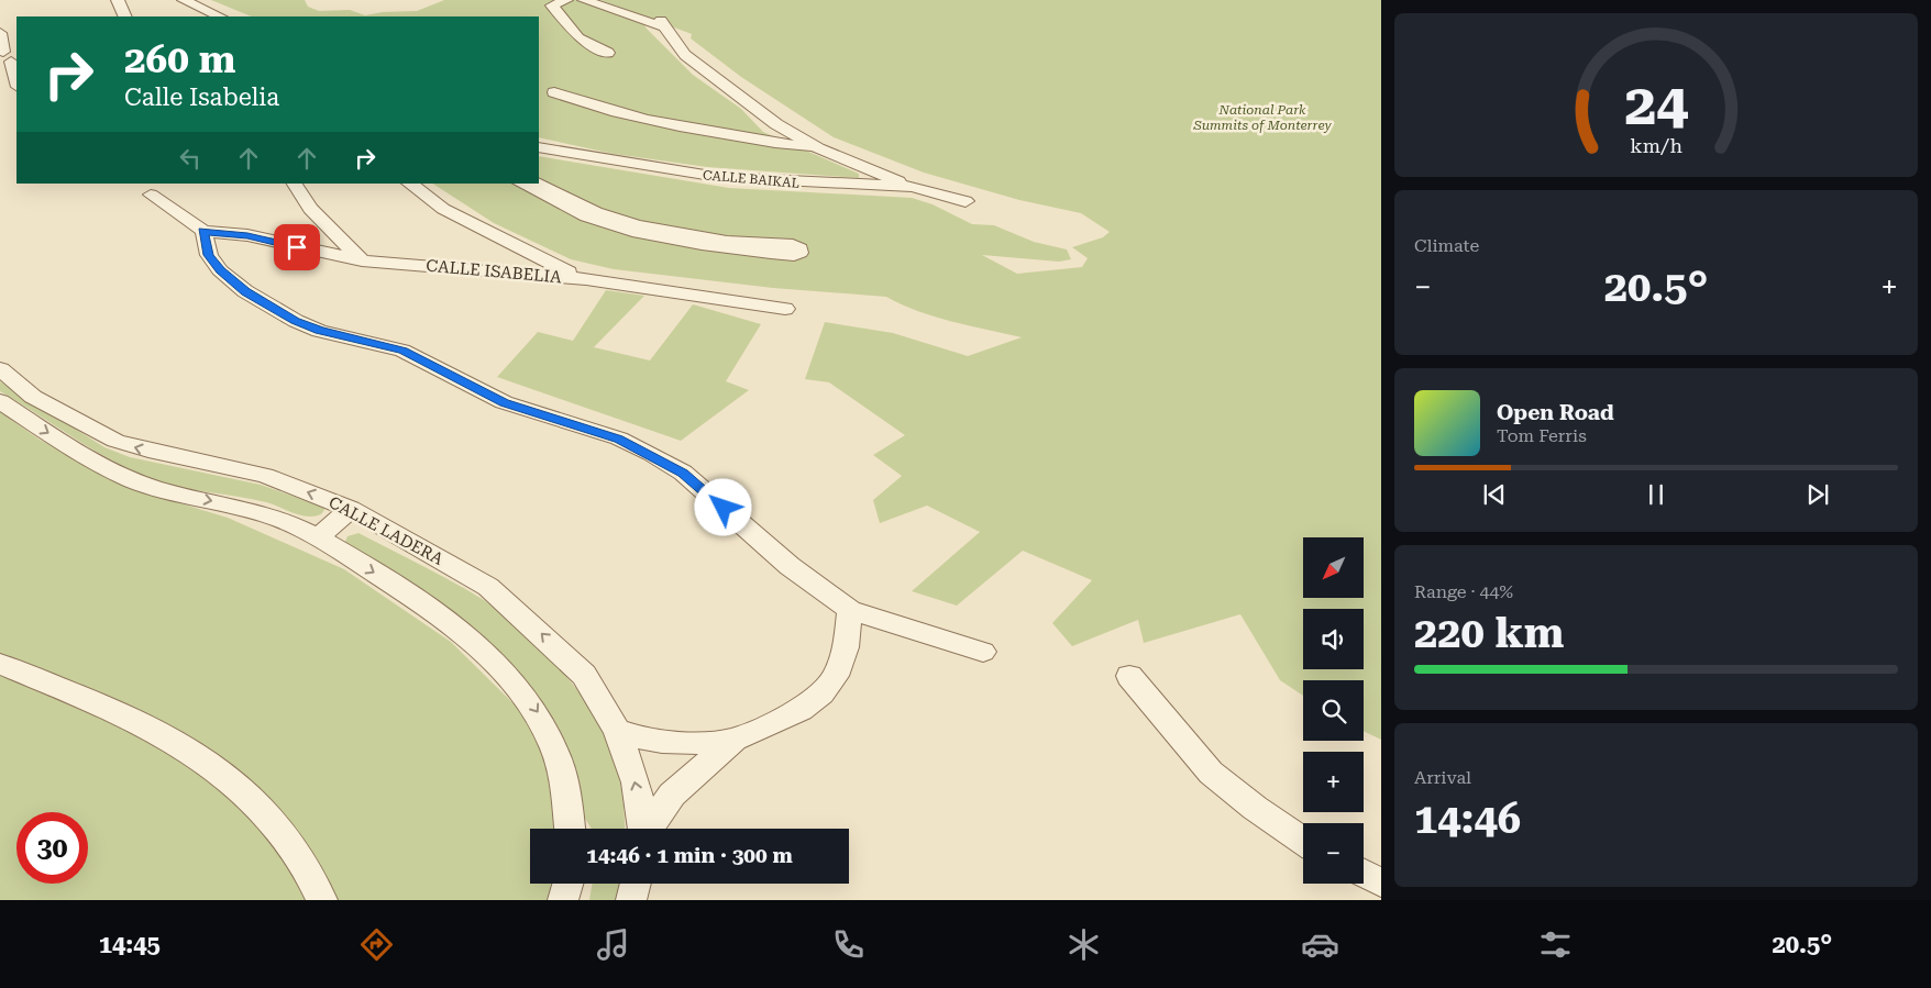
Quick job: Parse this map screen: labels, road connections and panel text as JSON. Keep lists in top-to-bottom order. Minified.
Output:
{"streets":{"street":["CALLE BAIKAL","CALLE ISABELIA","CALLE LADERA"]},"parks":["National Park Summits of Monterrey"],"north":"bottom left","page":{"turn":["260 m","Calle Isabelia"],"tile":["Climate",["Range · 44%","220 km"],["Arrival","14:46"]],"heat":["−","20.5°","+"],"song":["Open Road","Tom Ferris"],"map_buttons":["+","−"],"limit":"30","trip":"14:46 · 1 min · 300 m","tabs":["14:45","20.5°"],"gauge":["24","km/h"]}}
